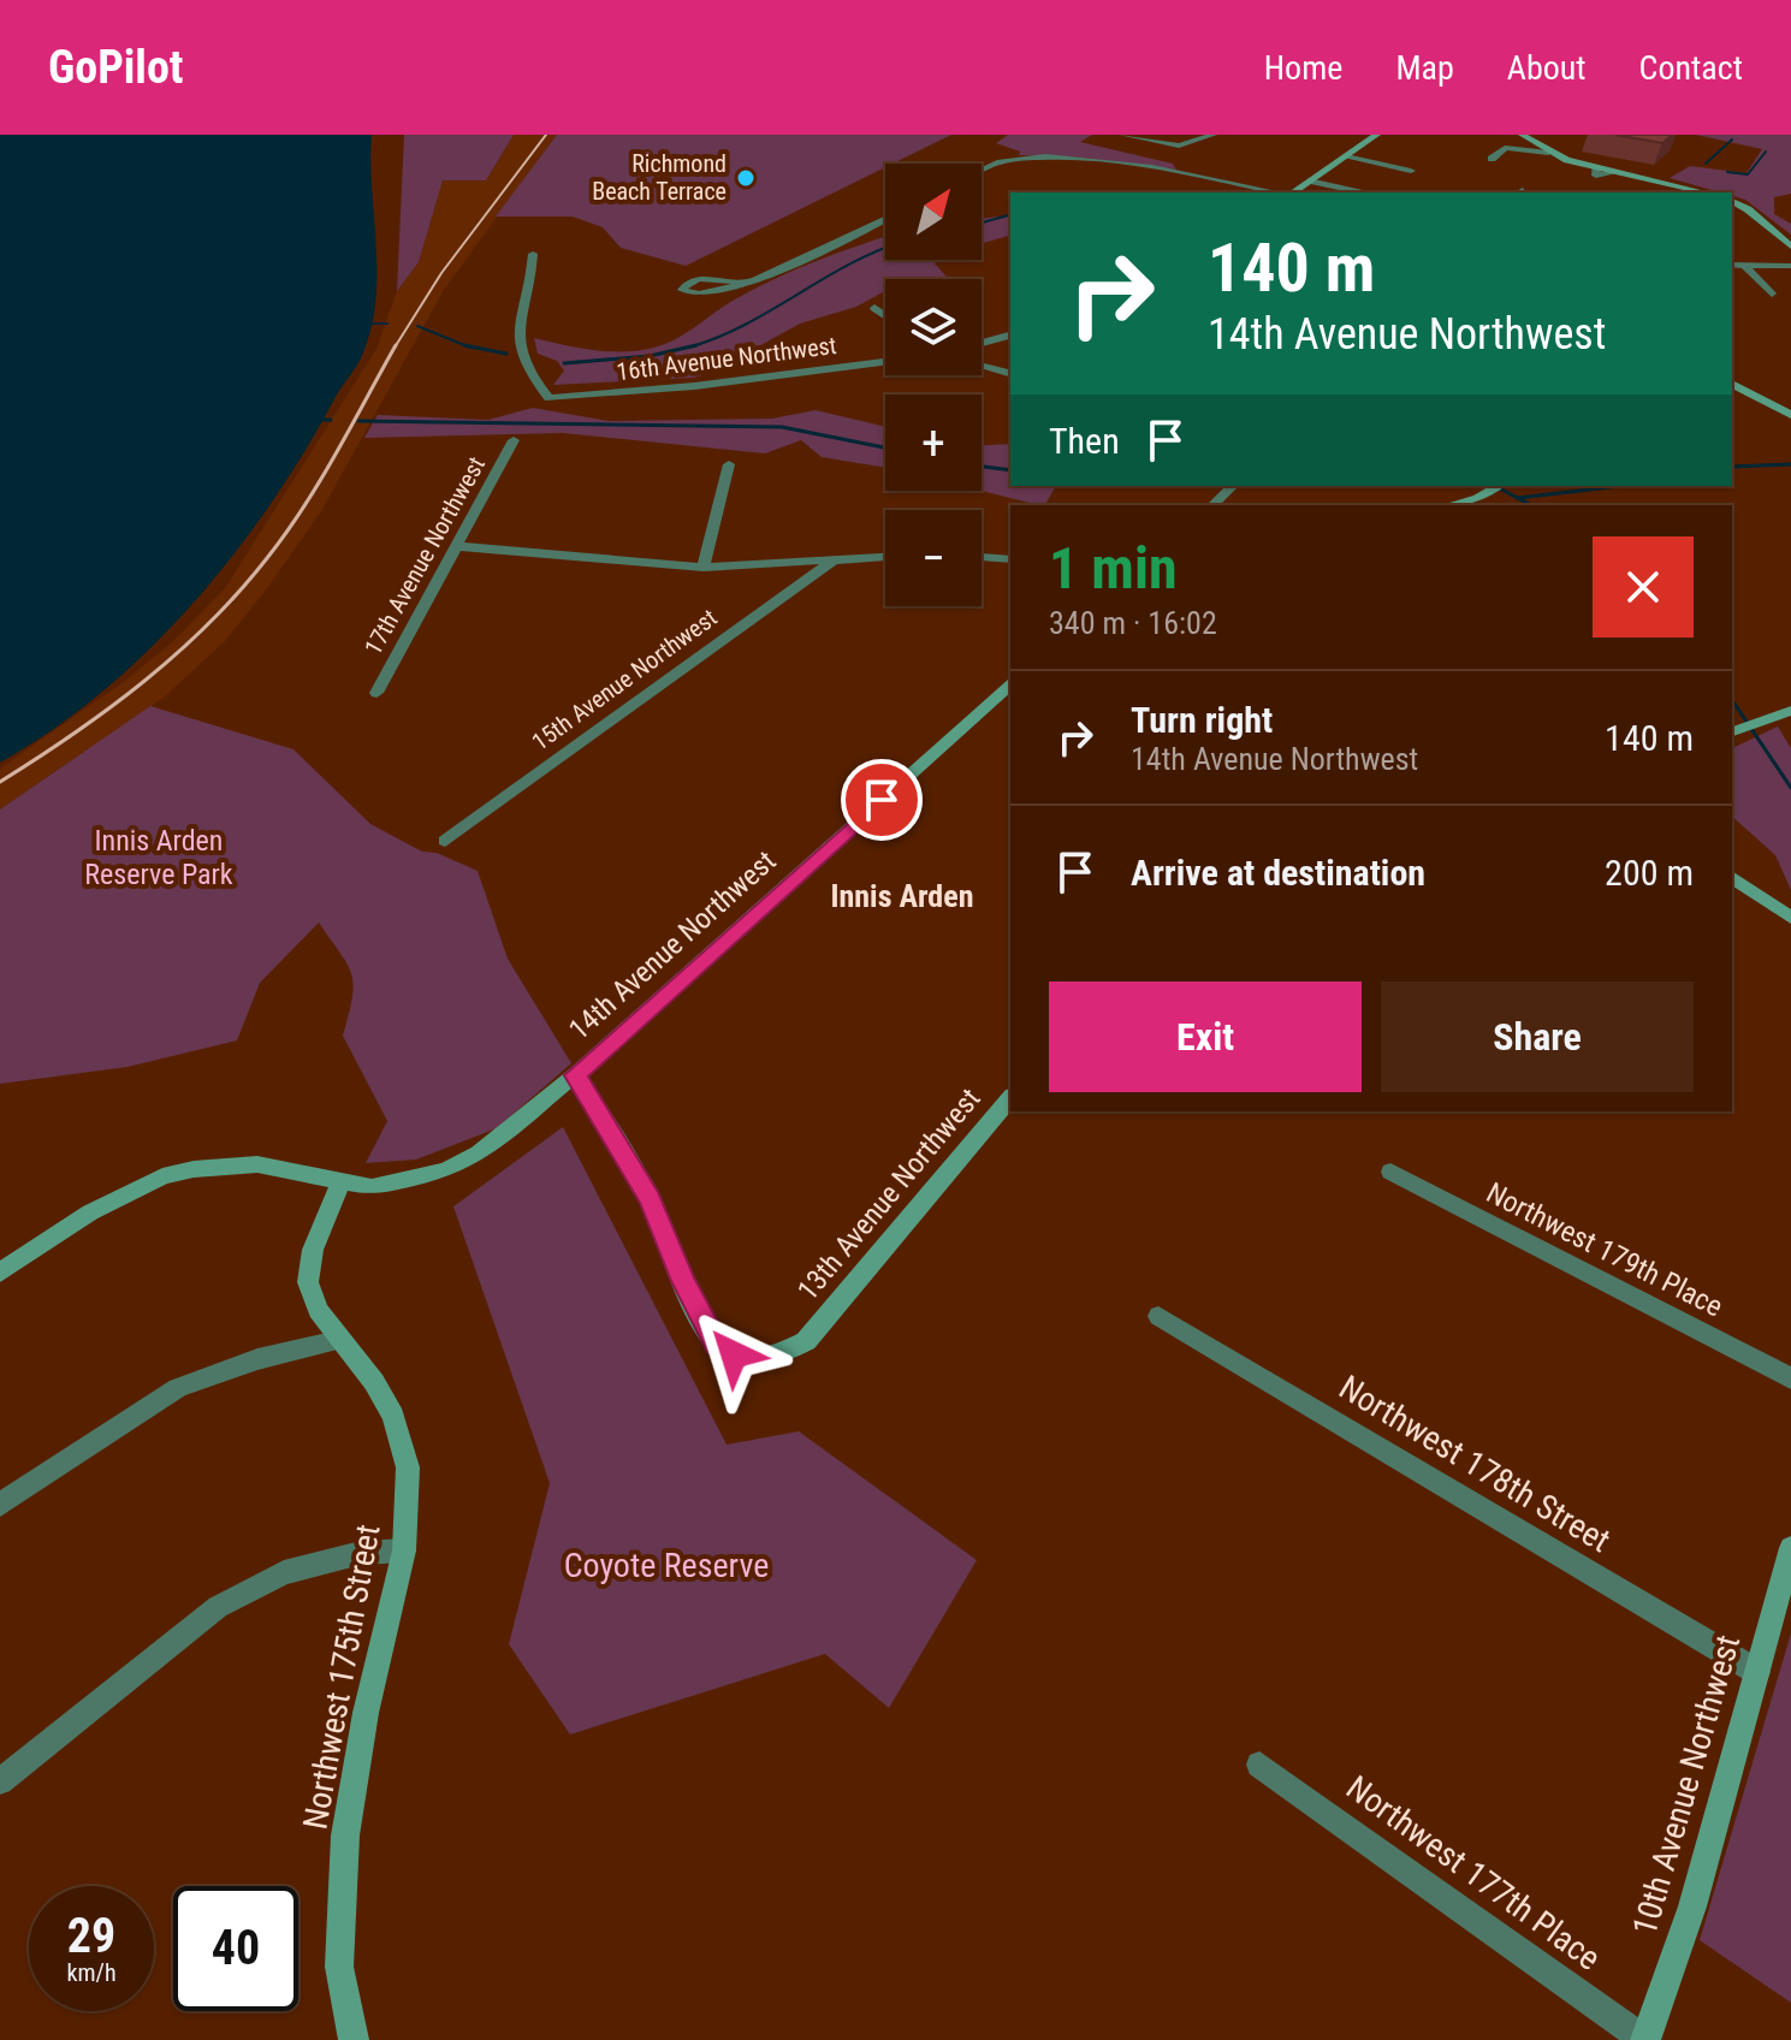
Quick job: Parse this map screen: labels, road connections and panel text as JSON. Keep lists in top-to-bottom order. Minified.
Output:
{"streets":{"street":["16th Avenue Northwest","17th Avenue Northwest","15th Avenue Northwest","14th Avenue Northwest","13th Avenue Northwest","Northwest 179th Place","Northwest 178th Street","Northwest 175th Street","10th Avenue Northwest","Northwest 177th Place"]},"crossings":[["14th Avenue Northwest","13th Avenue Northwest"],["14th Avenue Northwest","Northwest 175th Street"],["Northwest 178th Street","10th Avenue Northwest"],["10th Avenue Northwest","Northwest 177th Place"]],"districts":["Innis Arden"],"parks":["Innis Arden Reserve Park","Coyote Reserve"],"places":["Richmond Beach Terrace"],"north":"top right","page":{"header":"GoPilot","nav":["Home","Map","About","Contact"],"map_buttons":["+","−"],"turn":["140 m","14th Avenue Northwest"],"then":"Then","heading":["1 min","340 m · 16:02"],"list":[{"name":"Turn right","note":"14th Avenue Northwest","value":"140 m"},{"name":"Arrive at destination","value":"200 m"}],"buttons":["Exit","Share"],"speed":"29 km/h","limit":"40"}}
